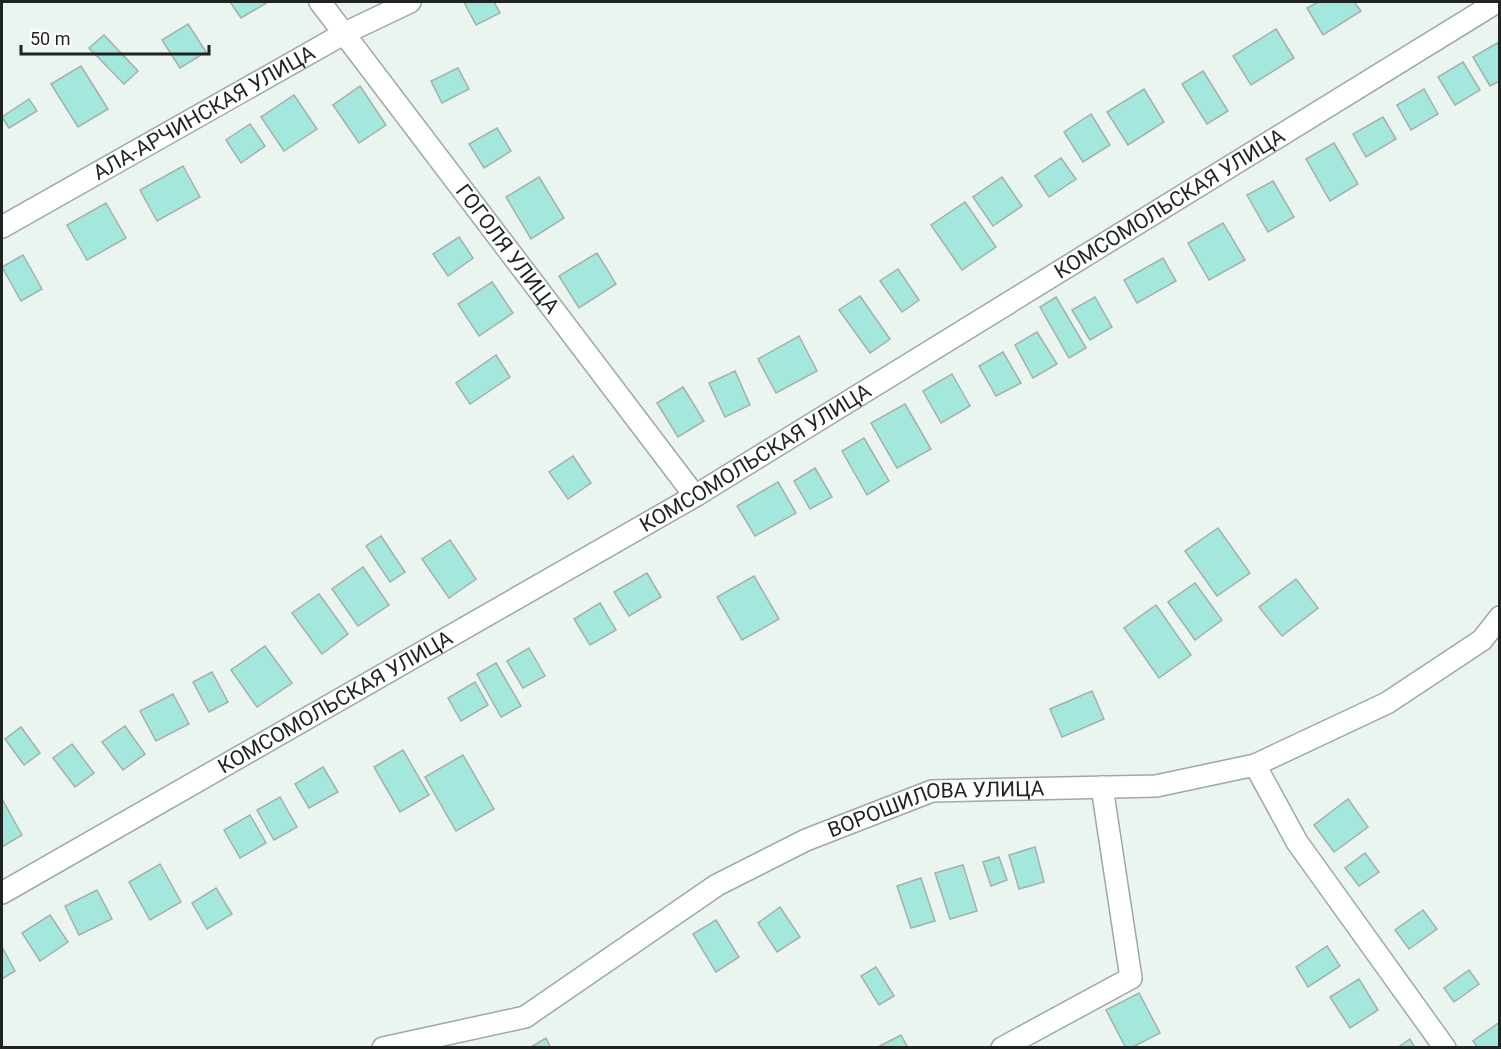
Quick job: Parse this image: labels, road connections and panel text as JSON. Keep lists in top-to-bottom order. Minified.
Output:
{"streets":{"street":["АЛА-АРЧИНСКАЯ УЛИЦА","КОМСОМОЛЬСКАЯ УЛИЦА","ГОГОЛЯ УЛИЦА","ВОРОШИЛОВА УЛИЦА"]},"crossings":[["АЛА-АРЧИНСКАЯ УЛИЦА","ГОГОЛЯ УЛИЦА"],["КОМСОМОЛЬСКАЯ УЛИЦА","ГОГОЛЯ УЛИЦА"]],"scale_bar":"50 m"}
